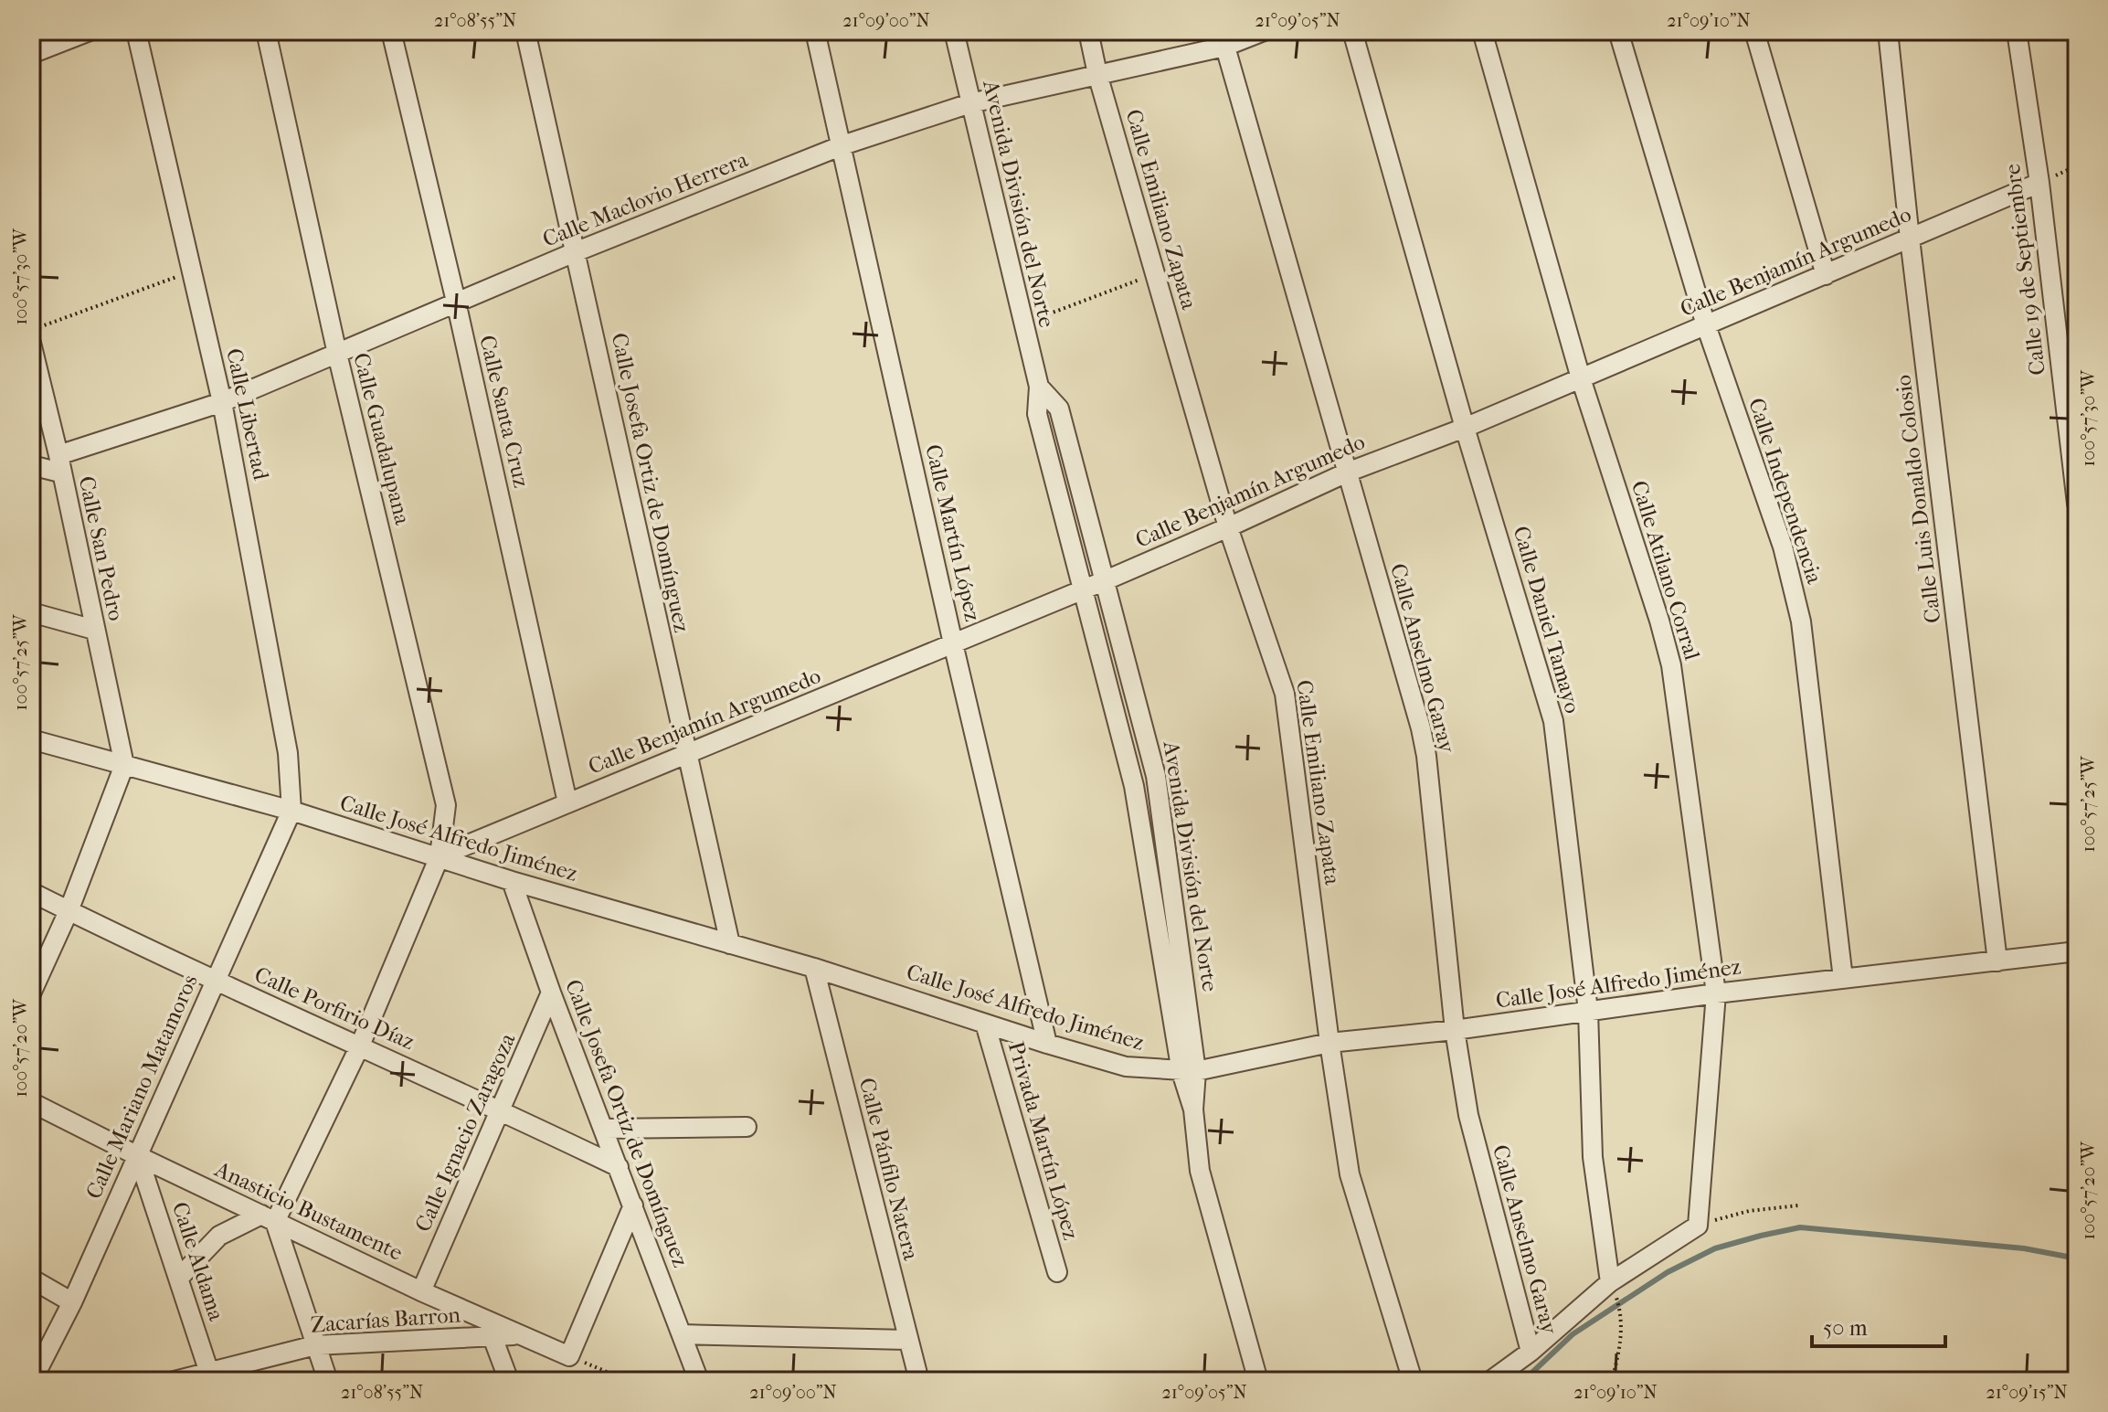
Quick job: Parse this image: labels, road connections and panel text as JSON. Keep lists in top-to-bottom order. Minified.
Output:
{"streets":{"street":["Calle Maclovio Herrera","Avenida División del Norte","Calle Emiliano Zapata","Calle Benjamín Argumedo","Calle 19 de Septiembre","Calle Santa Cruz","Calle Libertad","Calle Guadalupana","Calle Josefa Ortiz de Domínguez","Calle Independencia","Calle Luis Donaldo Colosio","Calle Martín López","Calle San Pedro","Calle Atilano Corral","Calle Daniel Tamayo","Calle Anselmo Garay","Calle José Alfredo Jiménez","Calle Porfirio Díaz","Calle Mariano Matamoros","Calle Ignacio Zaragoza","Privada Martín López","Calle Pánfilo Natera","Anasticio Bustamente","Calle Aldama","Zacarías Barron"]},"crossings":[["Calle Maclovio Herrera","Avenida División del Norte"],["Calle Maclovio Herrera","Calle Emiliano Zapata"],["Calle Maclovio Herrera","Calle Santa Cruz"],["Calle Maclovio Herrera","Calle Libertad"],["Calle Maclovio Herrera","Calle Guadalupana"],["Calle Maclovio Herrera","Calle Josefa Ortiz de Domínguez"],["Calle Maclovio Herrera","Calle Martín López"],["Calle Maclovio Herrera","Calle San Pedro"],["Calle Maclovio Herrera","Calle Anselmo Garay"],["Avenida División del Norte","Calle Benjamín Argumedo"],["Avenida División del Norte","Calle José Alfredo Jiménez"],["Calle Emiliano Zapata","Calle Benjamín Argumedo"],["Calle Emiliano Zapata","Calle José Alfredo Jiménez"],["Calle Benjamín Argumedo","Calle 19 de Septiembre"],["Calle Benjamín Argumedo","Calle Santa Cruz"],["Calle Benjamín Argumedo","Calle Guadalupana"],["Calle Benjamín Argumedo","Calle Josefa Ortiz de Domínguez"],["Calle Benjamín Argumedo","Calle Independencia"],["Calle Benjamín Argumedo","Calle Luis Donaldo Colosio"],["Calle Benjamín Argumedo","Calle Martín López"],["Calle Benjamín Argumedo","Calle Atilano Corral"],["Calle Benjamín Argumedo","Calle Daniel Tamayo"],["Calle Benjamín Argumedo","Calle Anselmo Garay"],["Calle Benjamín Argumedo","Calle José Alfredo Jiménez"],["Calle Libertad","Calle José Alfredo Jiménez"],["Calle Libertad","Calle Mariano Matamoros"],["Calle Guadalupana","Calle José Alfredo Jiménez"],["Calle Guadalupana","Calle Porfirio Díaz"],["Calle Guadalupana","Anasticio Bustamente"],["Calle Josefa Ortiz de Domínguez","Calle José Alfredo Jiménez"],["Calle Josefa Ortiz de Domínguez","Calle Porfirio Díaz"],["Calle Josefa Ortiz de Domínguez","Calle Ignacio Zaragoza"],["Calle Independencia","Calle José Alfredo Jiménez"],["Calle Luis Donaldo Colosio","Calle José Alfredo Jiménez"],["Calle Martín López","Calle José Alfredo Jiménez"],["Calle San Pedro","Calle José Alfredo Jiménez"],["Calle Atilano Corral","Calle José Alfredo Jiménez"],["Calle Daniel Tamayo","Calle José Alfredo Jiménez"],["Calle Anselmo Garay","Calle José Alfredo Jiménez"],["Calle José Alfredo Jiménez","Calle Mariano Matamoros"],["Calle José Alfredo Jiménez","Privada Martín López"],["Calle José Alfredo Jiménez","Calle Pánfilo Natera"],["Calle Porfirio Díaz","Calle Mariano Matamoros"],["Calle Porfirio Díaz","Calle Ignacio Zaragoza"],["Calle Mariano Matamoros","Anasticio Bustamente"],["Calle Mariano Matamoros","Calle Aldama"],["Calle Ignacio Zaragoza","Anasticio Bustamente"],["Anasticio Bustamente","Calle Aldama"],["Anasticio Bustamente","Zacarías Barron"],["Calle Aldama","Zacarías Barron"]],"scale_bar":"50 m","coordinates":["21°08'55\"N","21°09'00\"N","21°09'05\"N","21°09'10\"N","100°57'30\"W","100°57'25\"W","100°57'20\"W","21°09'15\"N"]}
